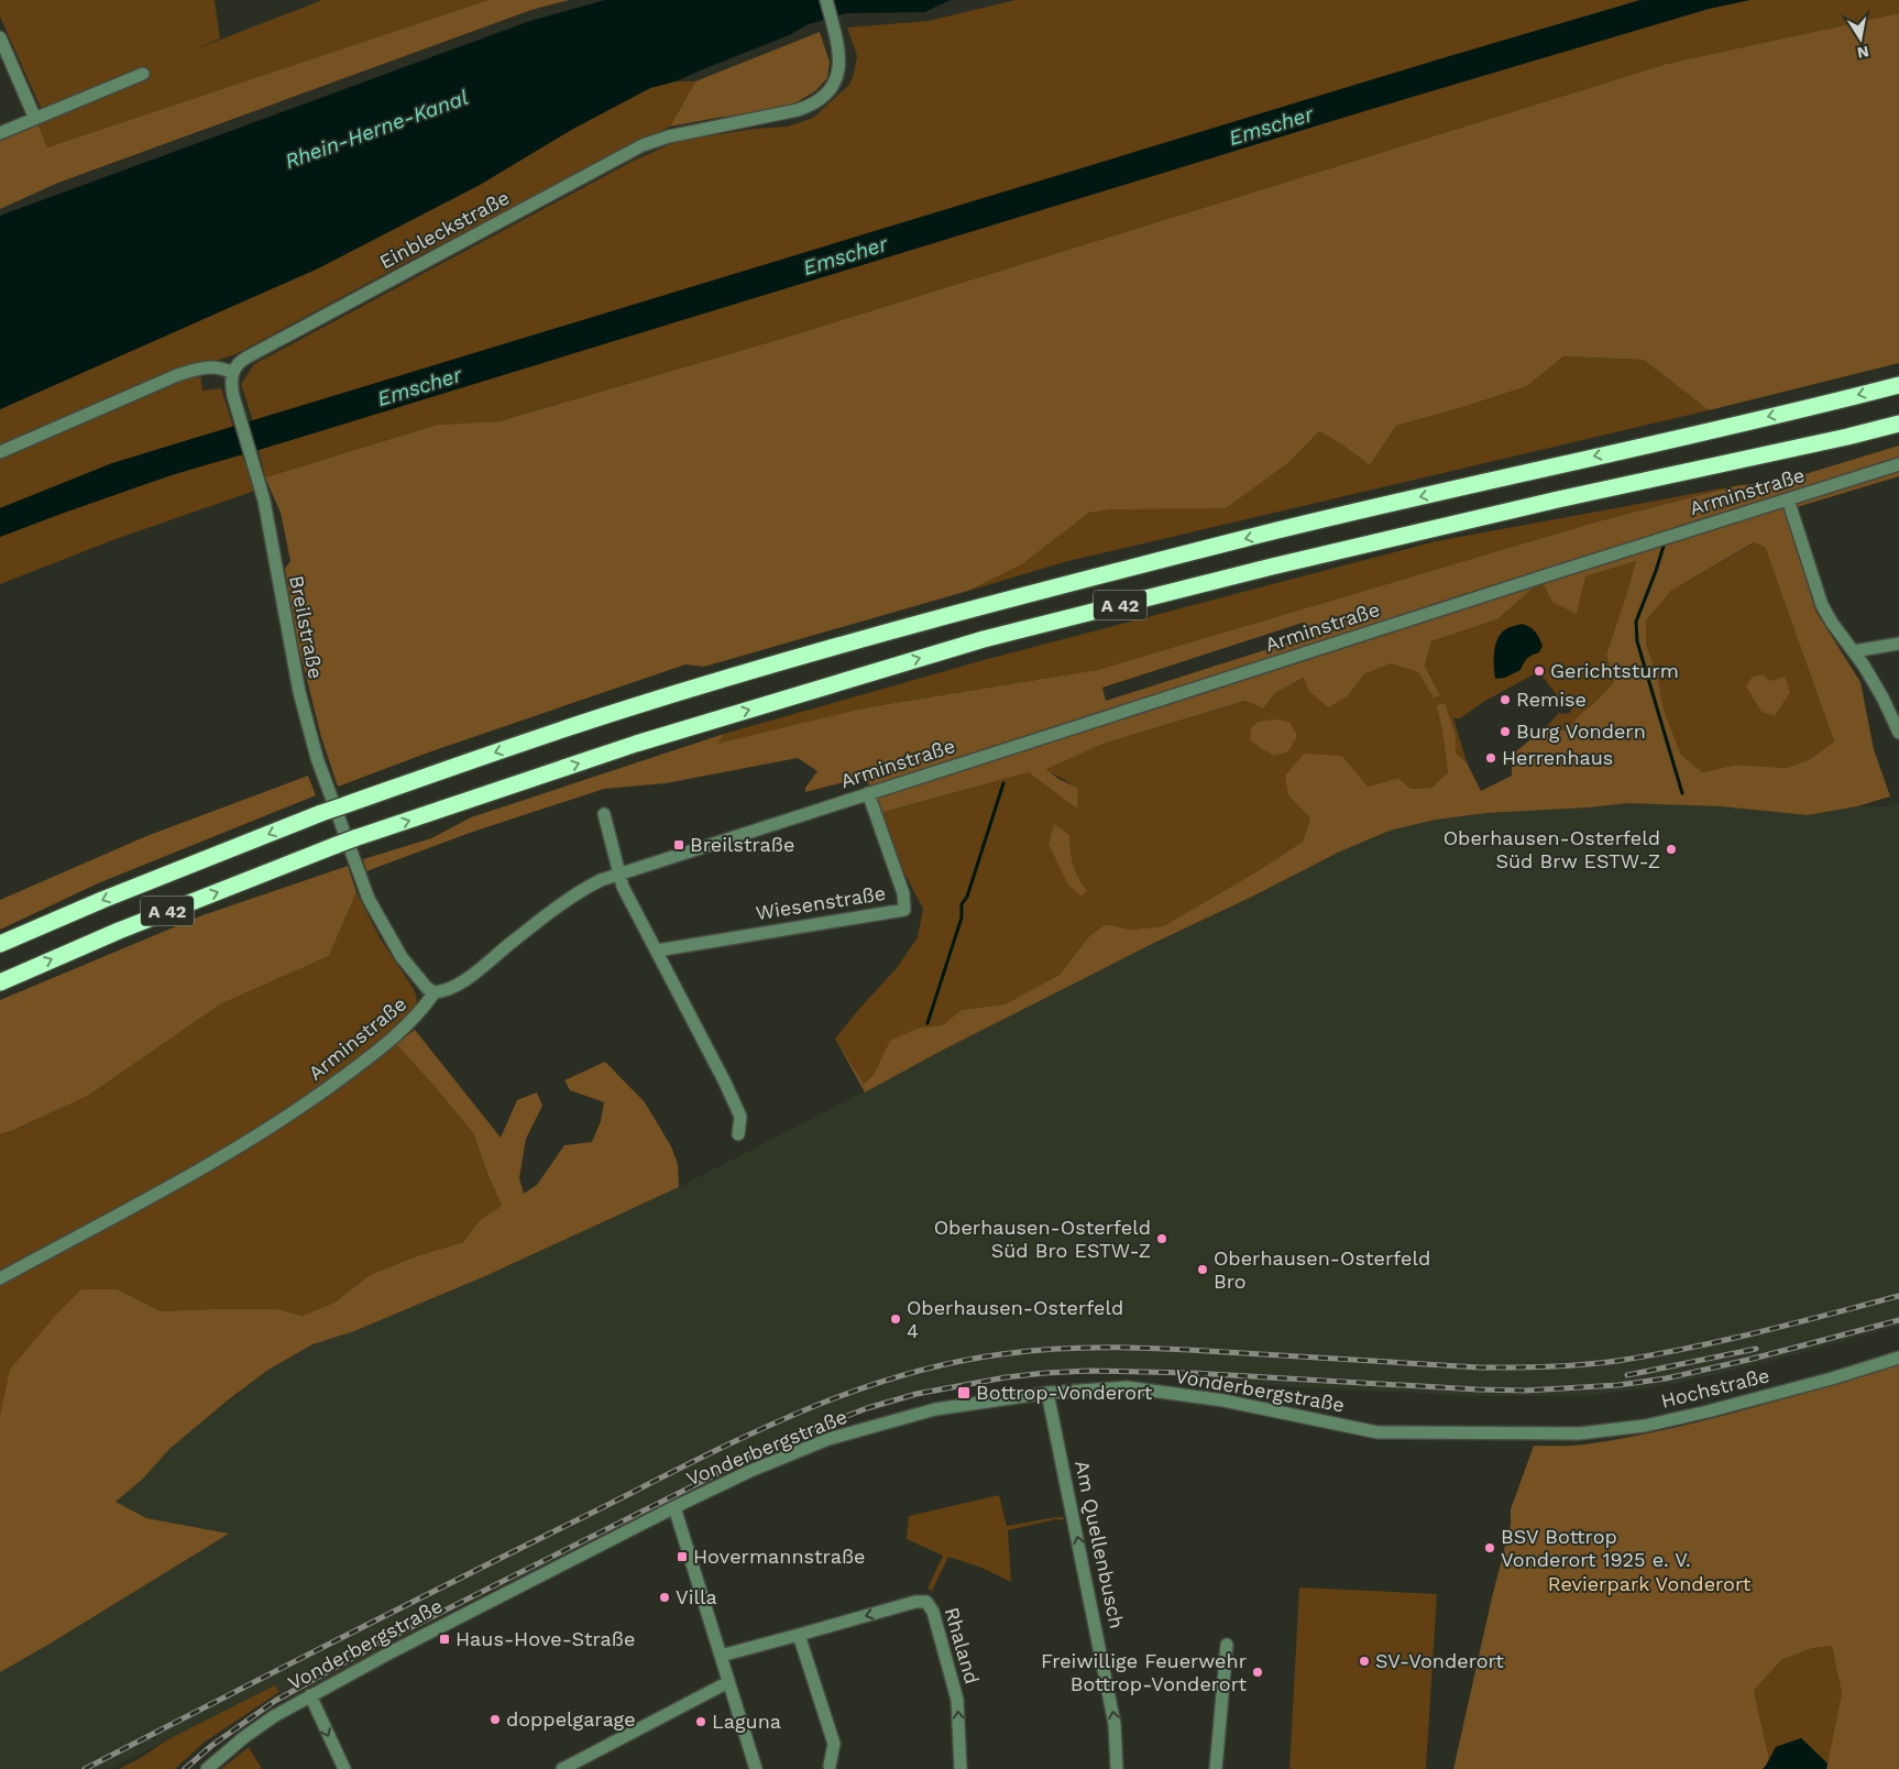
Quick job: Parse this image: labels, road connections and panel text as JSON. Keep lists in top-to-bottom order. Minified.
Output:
{"streets":{"highway":["A 42"],"street":["Einbleckstraße","Arminstraße","Breilstraße","Wiesenstraße","Hochstraße","Vonderbergstraße","Am Quellenbusch","Rhaland"]},"crossings":[["Einbleckstraße","Breilstraße"],["Arminstraße","Breilstraße"],["Arminstraße","Wiesenstraße"],["Hochstraße","Vonderbergstraße"],["Vonderbergstraße","Am Quellenbusch"]],"one_way":["Am Quellenbusch"],"water":["Emscher","Rhein-Herne-Kanal"],"parks":["Revierpark Vonderort"],"places":{"other":["Gerichtsturm","Remise","Burg Vondern","Herrenhaus","Oberhausen-Osterfeld Süd Brw ESTW-Z","Oberhausen-Osterfeld Süd Bro ESTW-Z","Oberhausen-Osterfeld Bro","Oberhausen-Osterfeld 4","BSV Bottrop Vonderort 1925 e. V.","Villa","SV-Vonderort","Freiwillige Feuerwehr Bottrop-Vonderort","doppelgarage","Laguna"],"transit":["Breilstraße","Bottrop-Vonderort","Hovermannstraße","Haus-Hove-Straße"]},"north":"bottom"}
